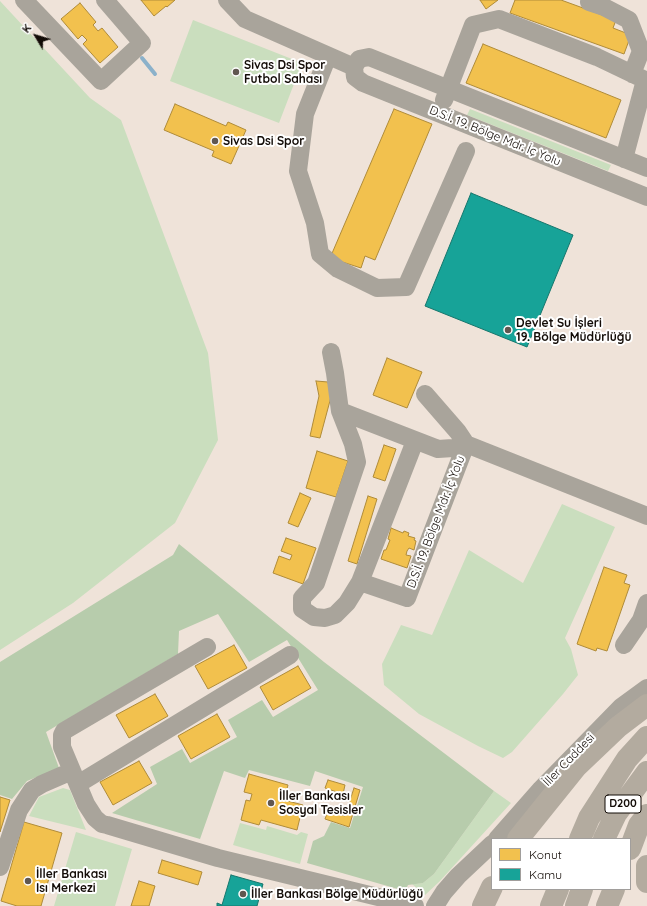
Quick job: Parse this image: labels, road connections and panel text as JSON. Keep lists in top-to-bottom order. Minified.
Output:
{"streets":{"highway":["D200"],"street":["D.S.İ. 19. Bölge Mdr. İç Yolu","İller Caddesi"]},"places":["Sivas Dsi Spor Futbol Sahası","Sivas Dsi Spor","Devlet Su İşleri 19. Bölge Müdürlüğü","İller Bankası Sosyal Tesisler","İller Bankası Isı Merkezi","İller Bankası Bölge Müdürlüğü"],"legend":["Konut","Kamu"],"north":"top left"}
